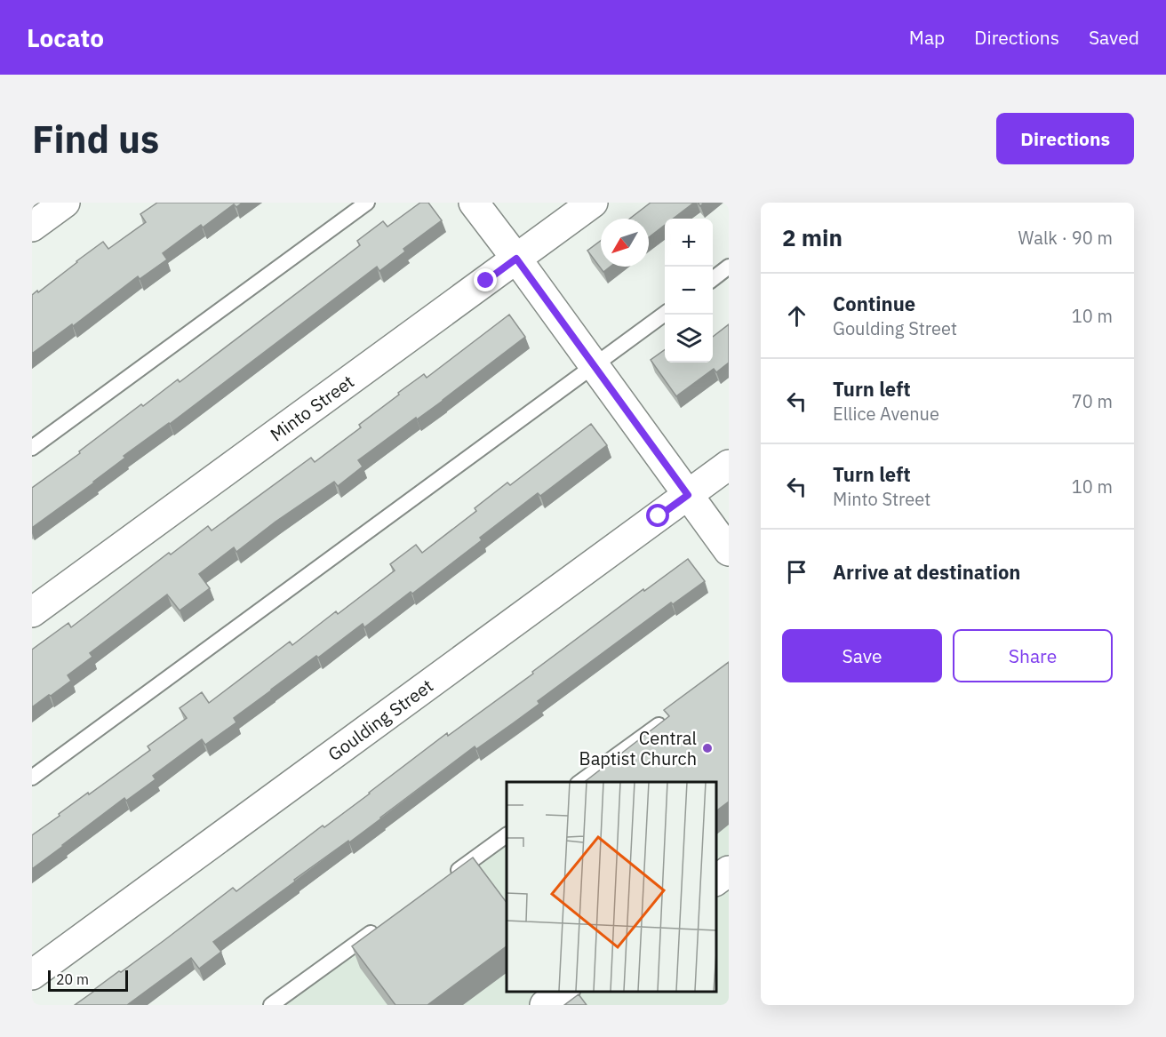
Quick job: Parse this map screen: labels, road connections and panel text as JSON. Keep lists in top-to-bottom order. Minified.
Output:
{"streets":{"street":["Minto Street","Goulding Street"]},"places":["Central Baptist Church"],"scale_bar":"20 m","north":"bottom left","page":{"header":"Locato","nav":["Map","Directions","Saved"],"buttons":["Directions",["Save","Share"]],"title":"Find us","heading":["2 min","Walk · 90 m"],"map_buttons":["+","−"],"list":[["Continue","Goulding Street","10 m"],["Turn left","Ellice Avenue","70 m"],["Turn left","Minto Street","10 m"],"Arrive at destination"],"scale":"20 m"}}
